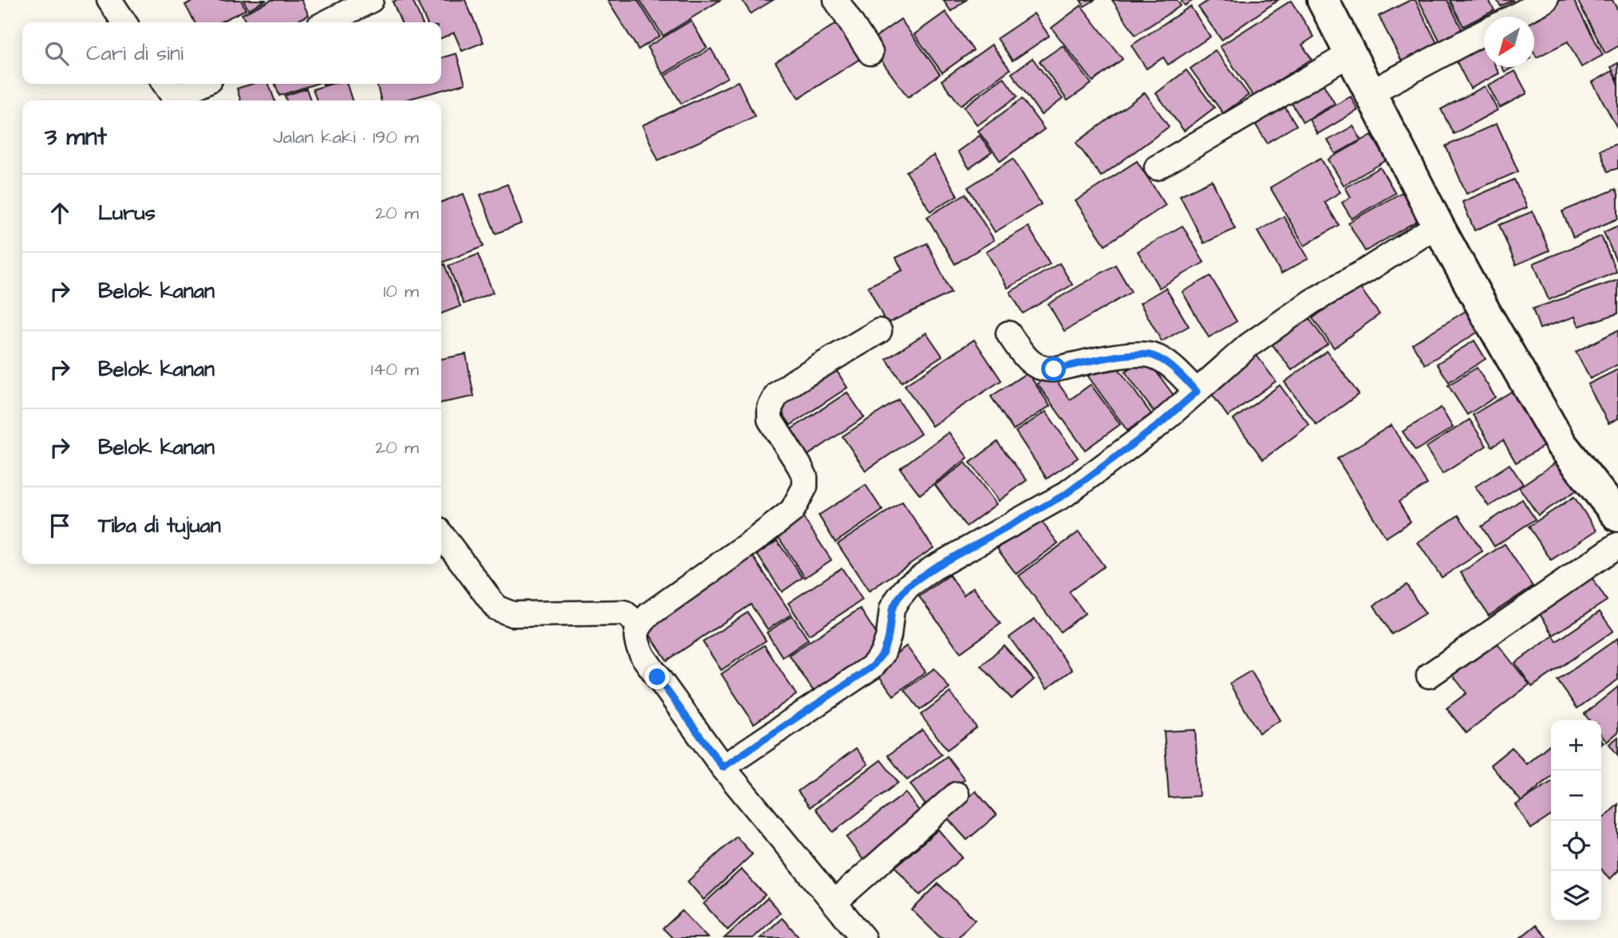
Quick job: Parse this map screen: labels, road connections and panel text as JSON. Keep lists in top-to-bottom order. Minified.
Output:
{"north":"bottom left","page":{"search":"Cari di sini","heading":["3 mnt","Jalan kaki · 190 m"],"list":[["Lurus","20 m"],["Belok kanan","10 m"],["Belok kanan","140 m"],["Belok kanan","20 m"],"Tiba di tujuan"],"map_buttons":["+","−"]}}
